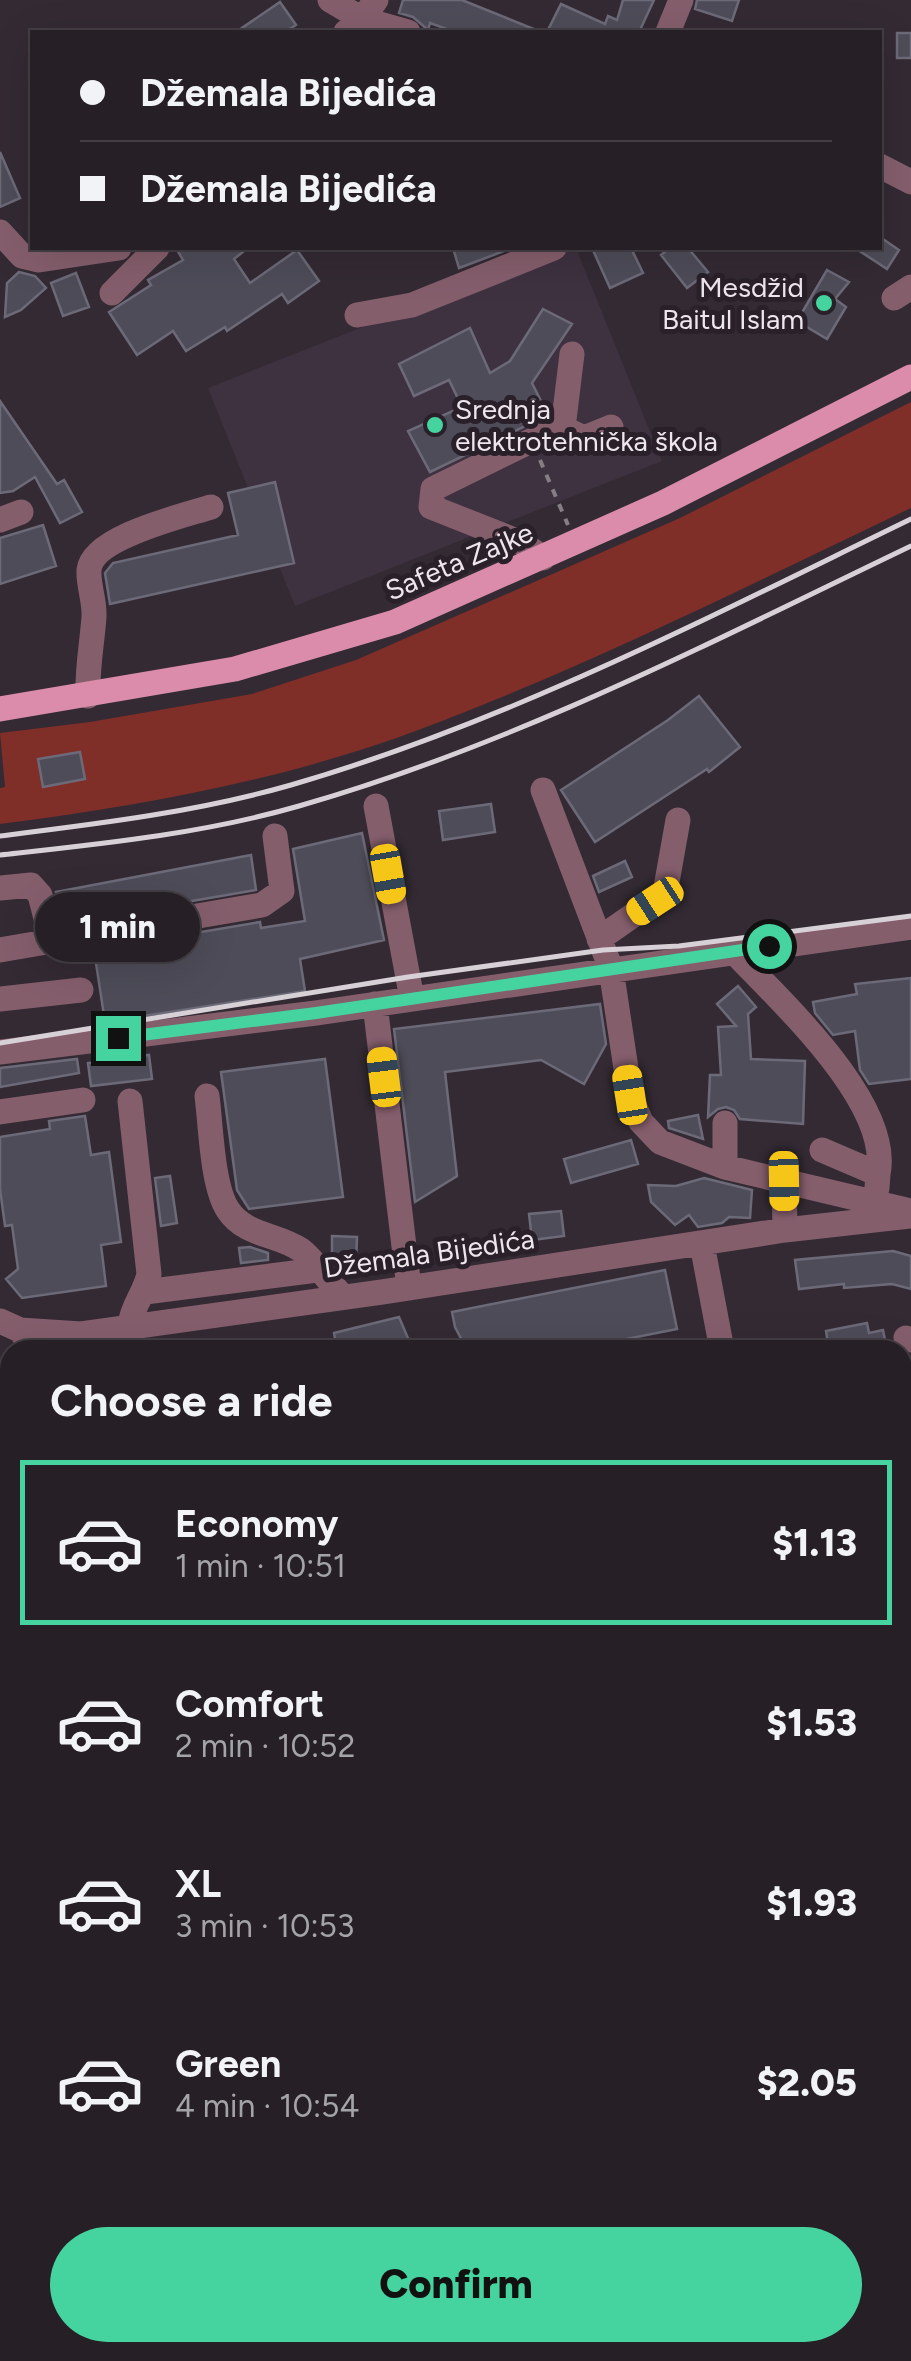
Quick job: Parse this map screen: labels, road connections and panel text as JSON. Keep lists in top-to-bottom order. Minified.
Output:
{"streets":{"main road":["Safeta Zajke"],"street":["Džemala Bijedića"]},"places":["Mesdžid Baitul Islam","Srednja elektrotehnička škola"],"page":{"banner":["Džemala Bijedića","Džemala Bijedića"],"bubble":"1 min","heading":"Choose a ride","list":[{"name":"Economy","note":"1 min · 10:51","value":"$1.13"},{"name":"Comfort","note":"2 min · 10:52","value":"$1.53"},{"name":"XL","note":"3 min · 10:53","value":"$1.93"},{"name":"Green","note":"4 min · 10:54","value":"$2.05"}],"buttons":"Confirm"}}
